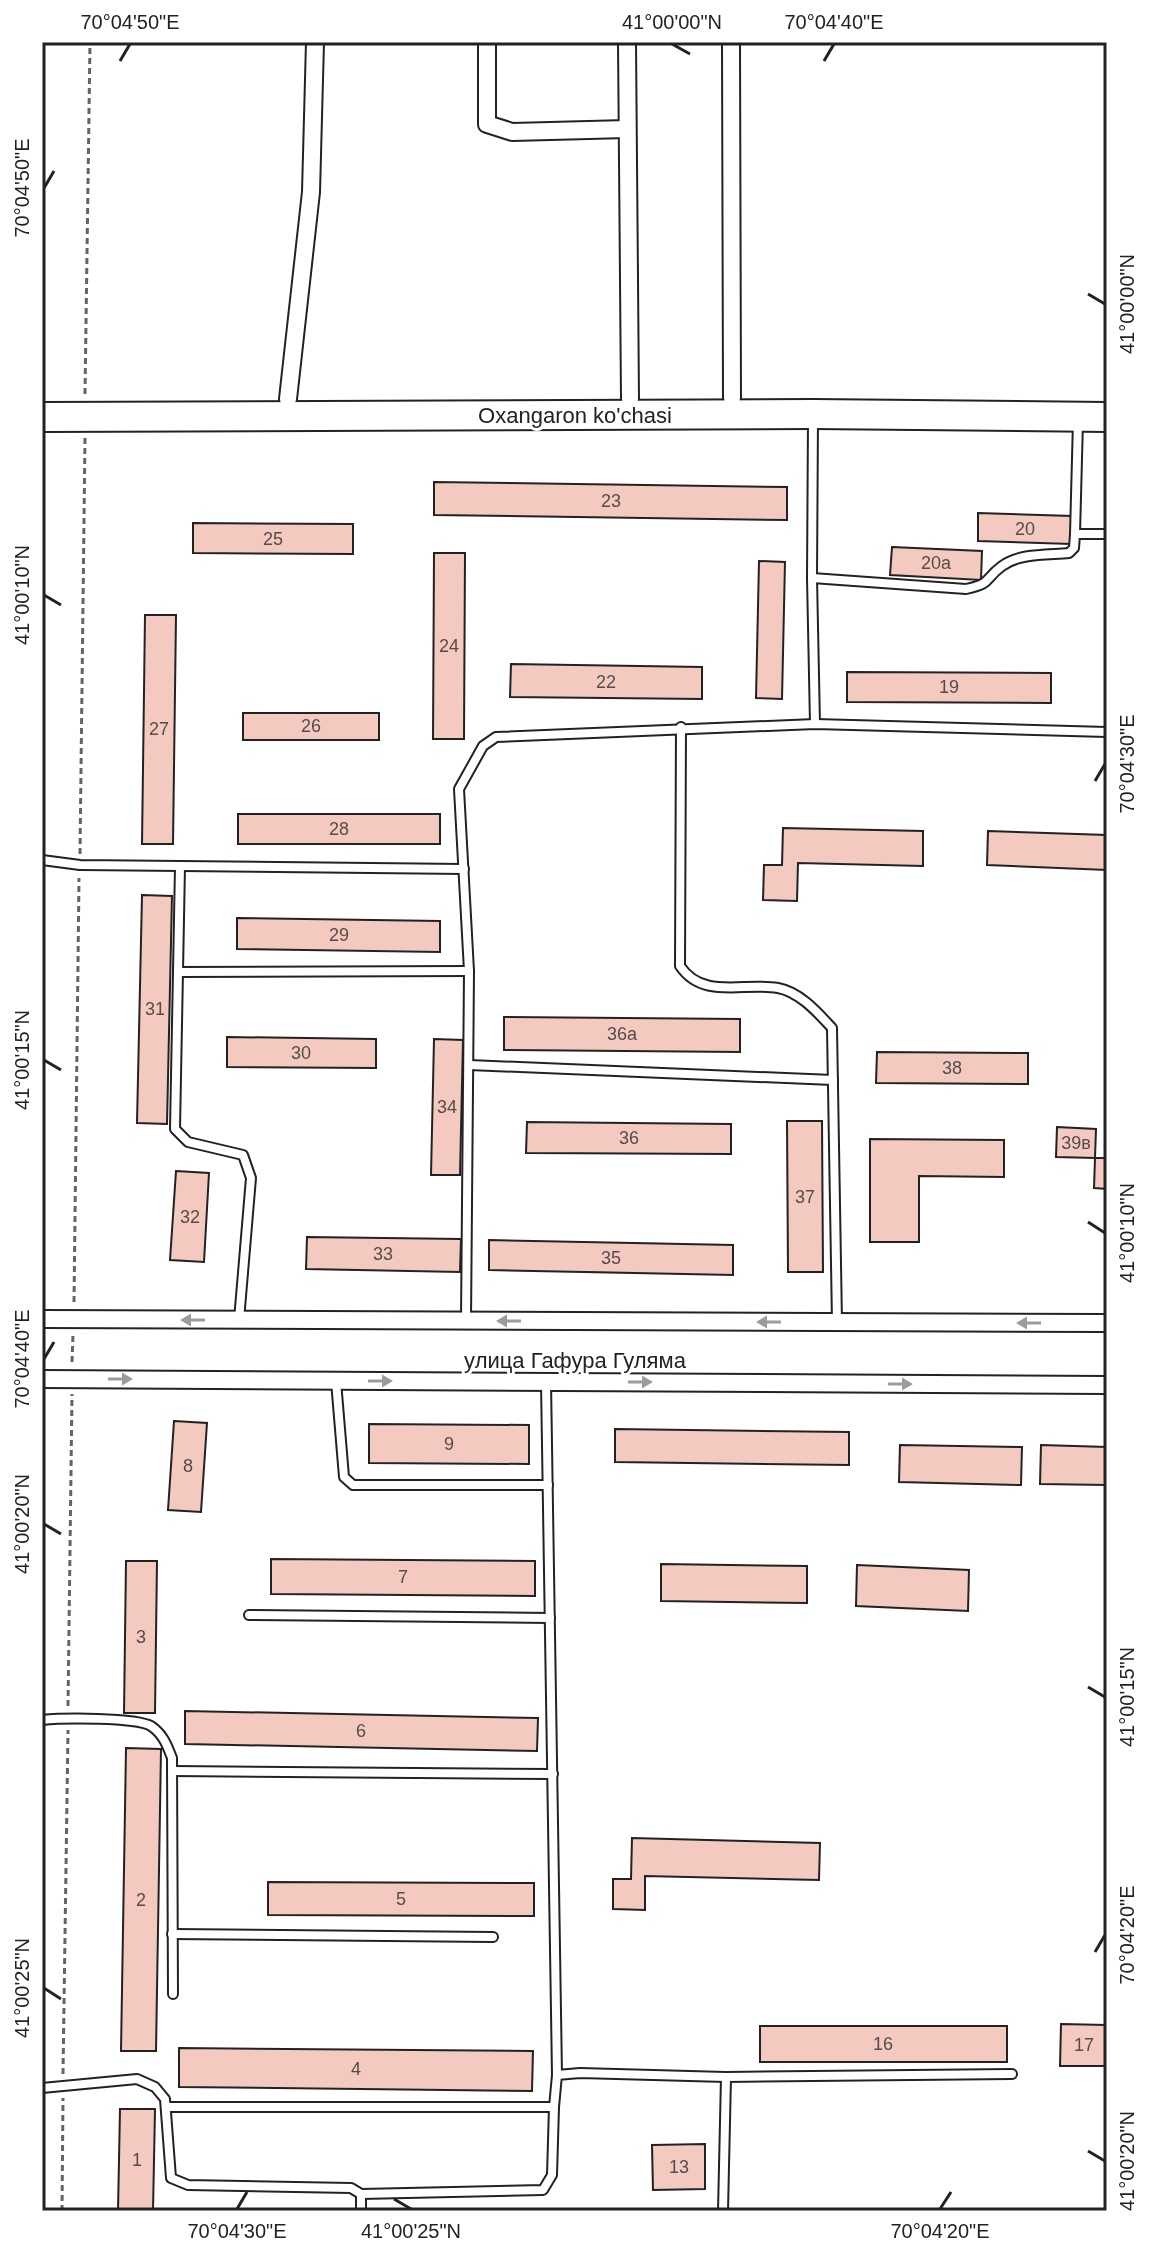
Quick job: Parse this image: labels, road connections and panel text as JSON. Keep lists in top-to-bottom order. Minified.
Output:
{"streets":{"highway":["Oxangaron ko'chasi"],"street":["улица Гафура Гуляма"]},"house_numbers":["23","20","25","20а","24","22","19","26","27","28","29","31","36а","30","38","34","36","39в","37","32","33","35","9","8","7","3","6","5","2","16","17","4","1","13"],"coordinates":["70°04'50\"E","41°00'00\"N","70°04'40\"E","41°00'10\"N","70°04'30\"E","41°00'15\"N","41°00'20\"N","70°04'20\"E","41°00'25\"N"]}
